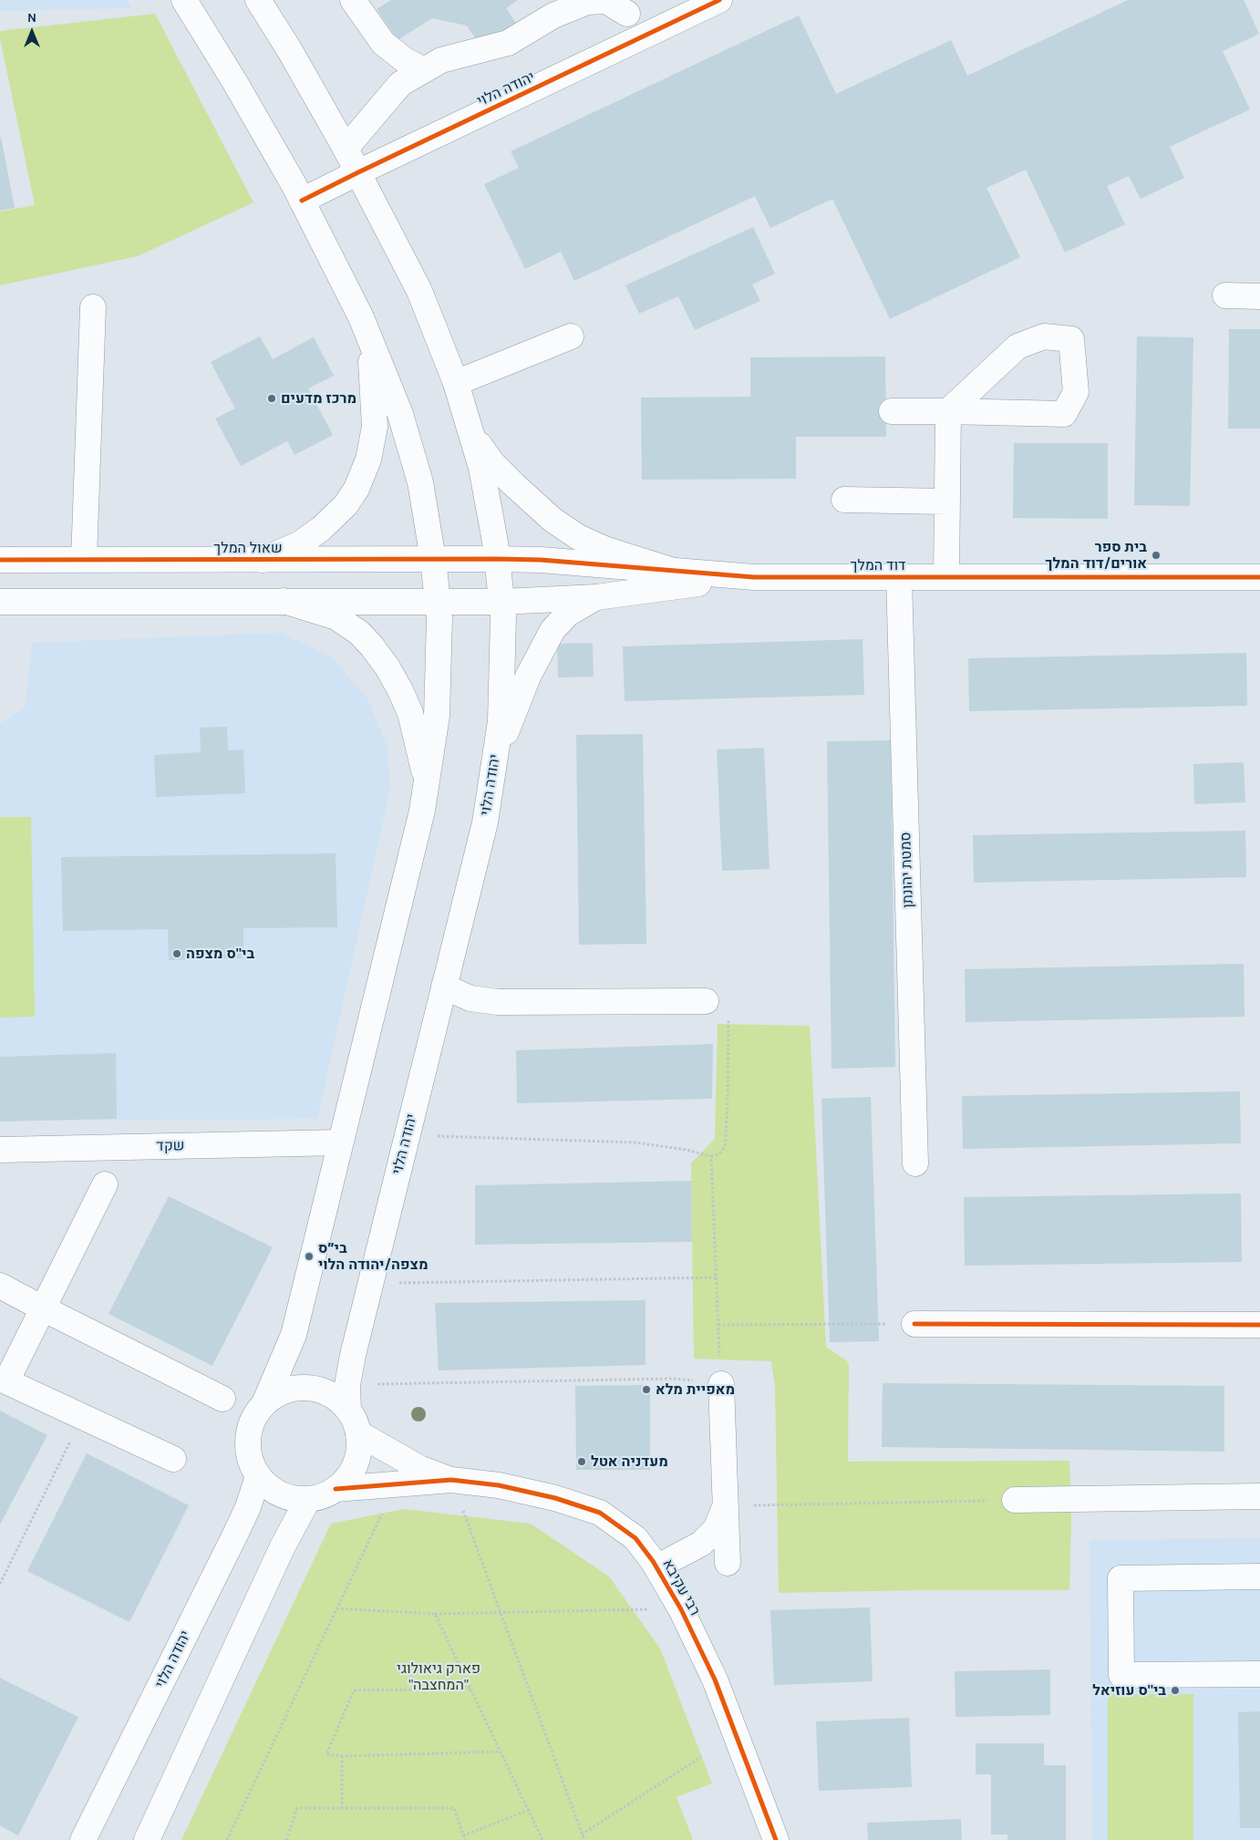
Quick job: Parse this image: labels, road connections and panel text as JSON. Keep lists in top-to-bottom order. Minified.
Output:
{"streets":{"main road":["יהודה הלוי","שאול המלך","דוד המלך","סמטת יהונתן","שקד","רבי עקיבא"]},"crossings":[["יהודה הלוי","שאול המלך"],["יהודה הלוי","דוד המלך"],["יהודה הלוי","רבי עקיבא"],["שאול המלך","דוד המלך"],["דוד המלך","סמטת יהונתן"]],"parks":["פארק גיאולוגי \"המחצבה\""],"places":["מרכז מדעים","בית ספר אורים/דוד המלך","בי\"ס מצפה","בי״ס מצפה/יהודה הלוי","מאפיית מלא","מעדניה אטל","בי\"ס עוזיאל"],"north":"top"}
